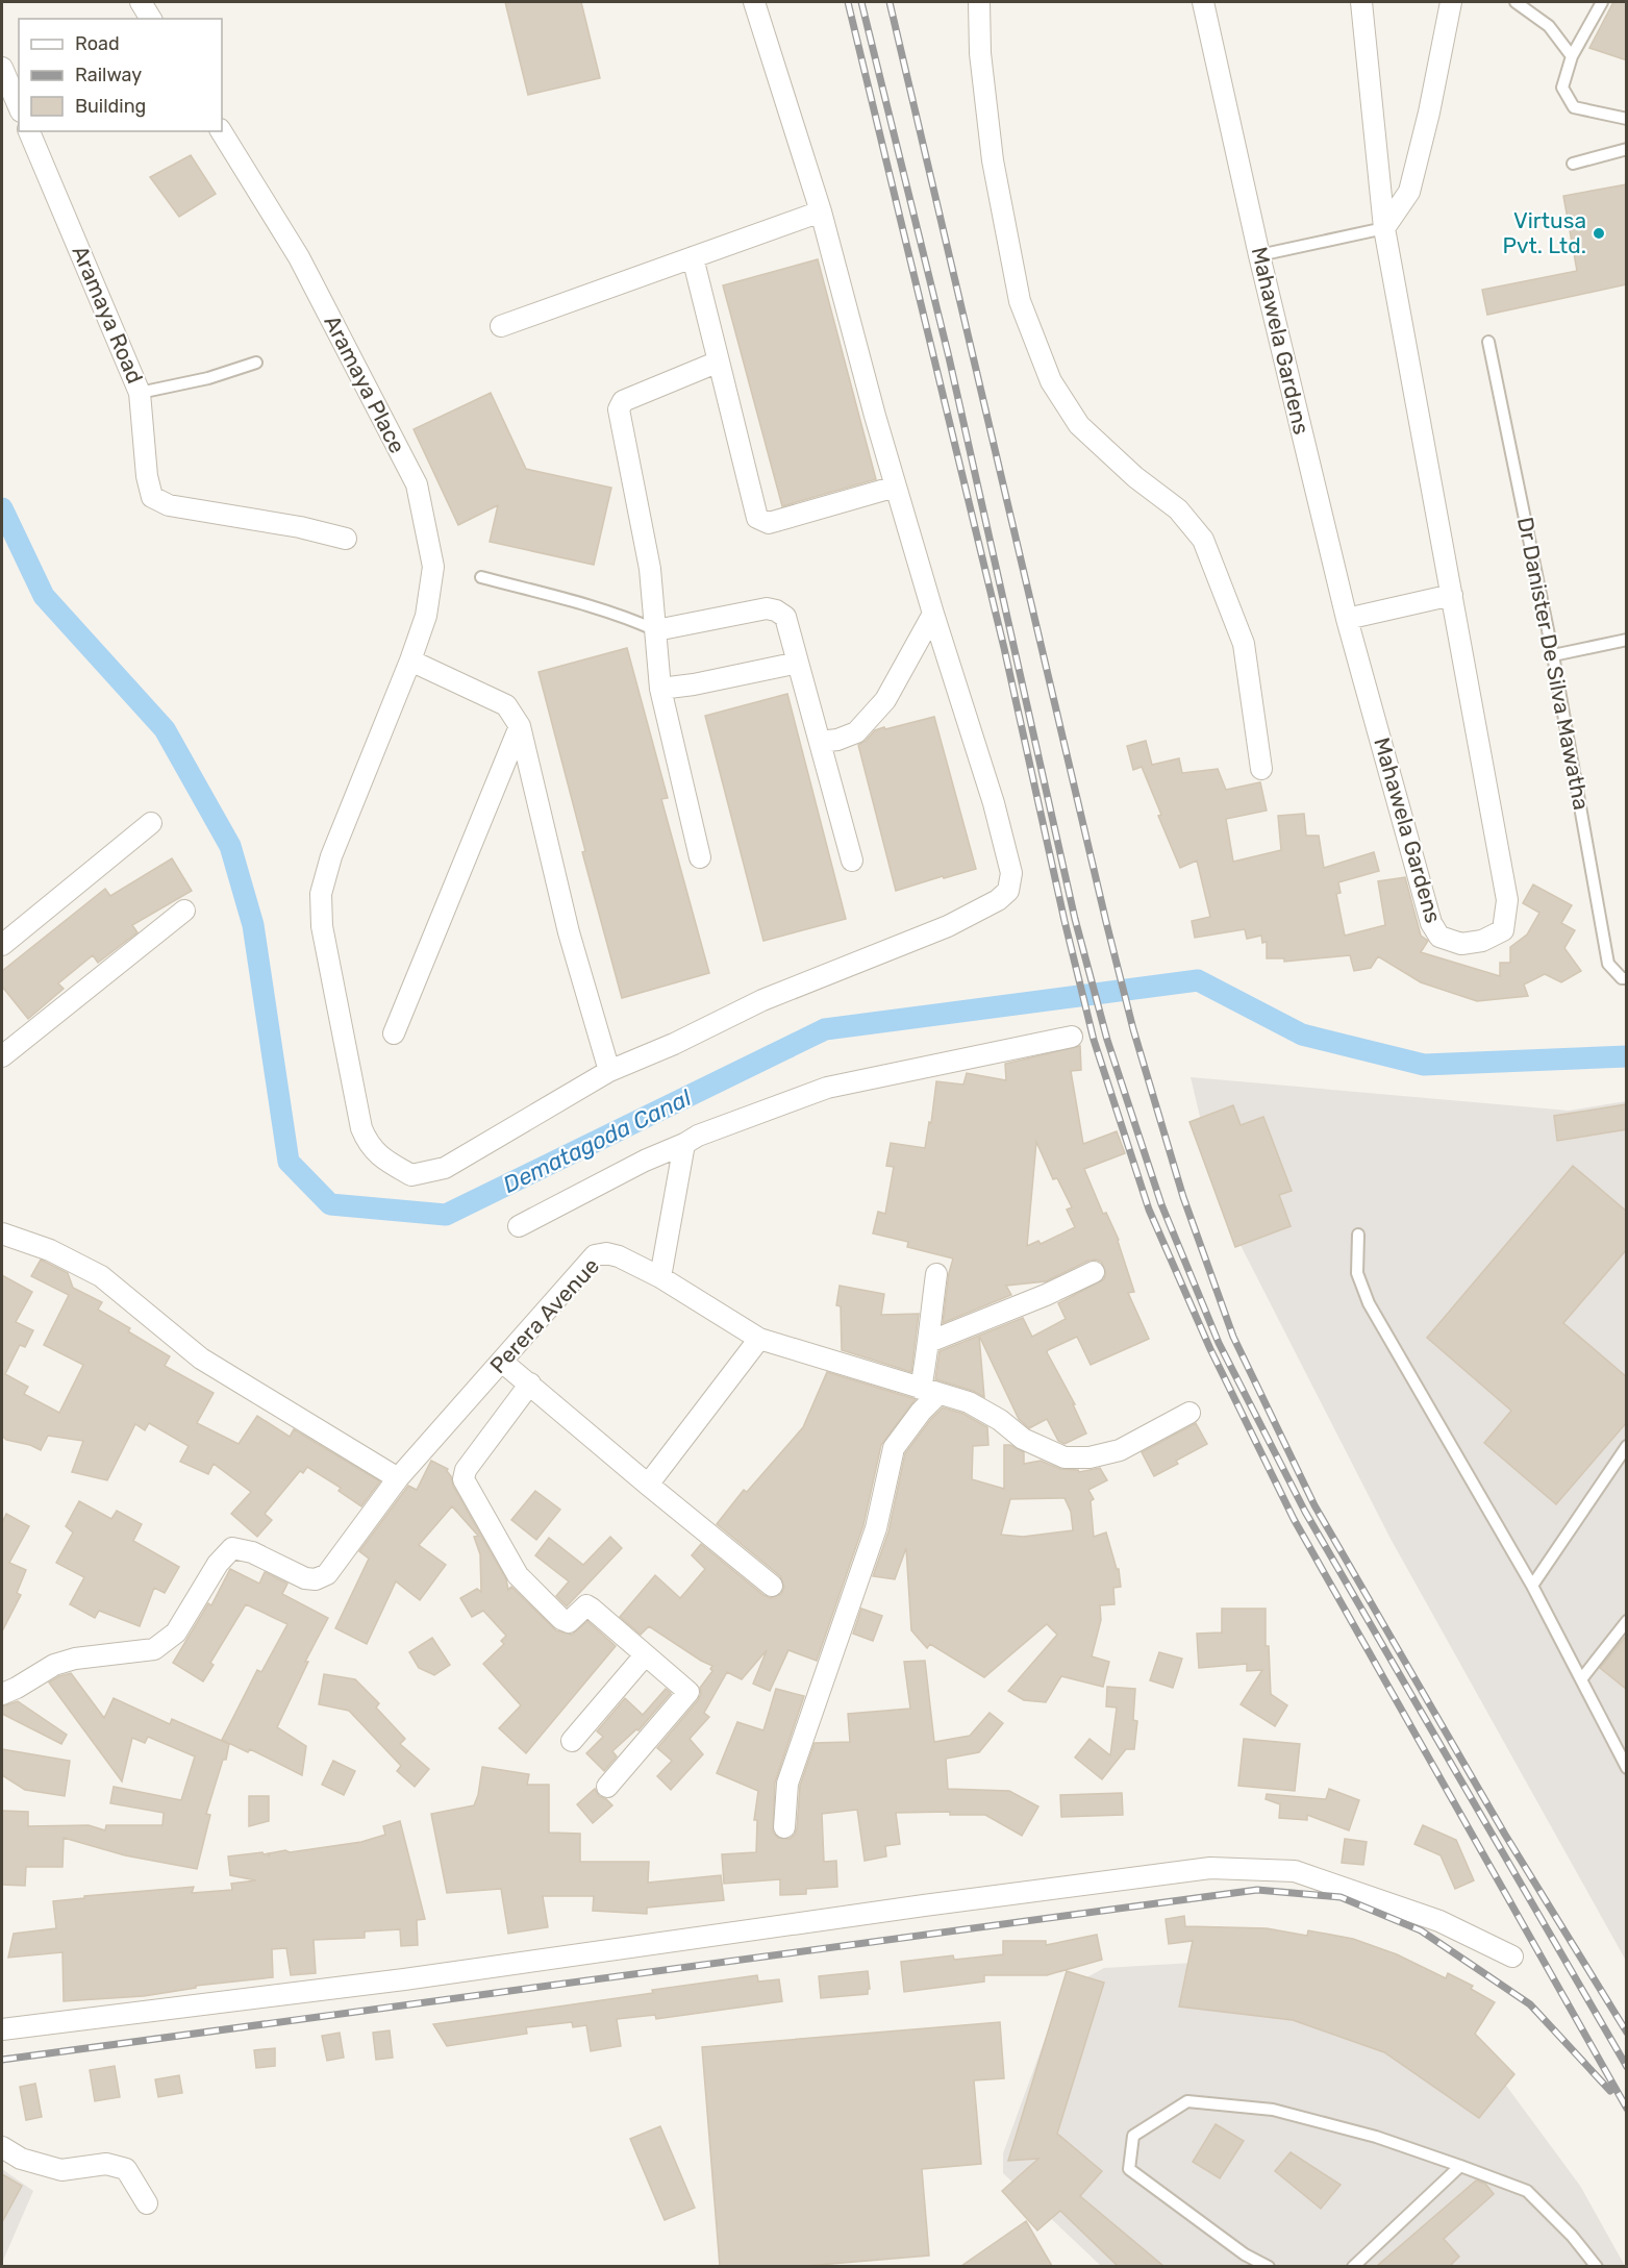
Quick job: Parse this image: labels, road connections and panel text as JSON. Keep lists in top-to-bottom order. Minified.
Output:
{"streets":{"street":["Aramaya Road","Mahawela Gardens","Aramaya Place","Perera Avenue"],"lane":["Dr Danister De Silva Mawatha"]},"water":["Dematagoda Canal"],"places":["Virtusa Pvt. Ltd."],"legend":["Road","Railway","Building"]}
